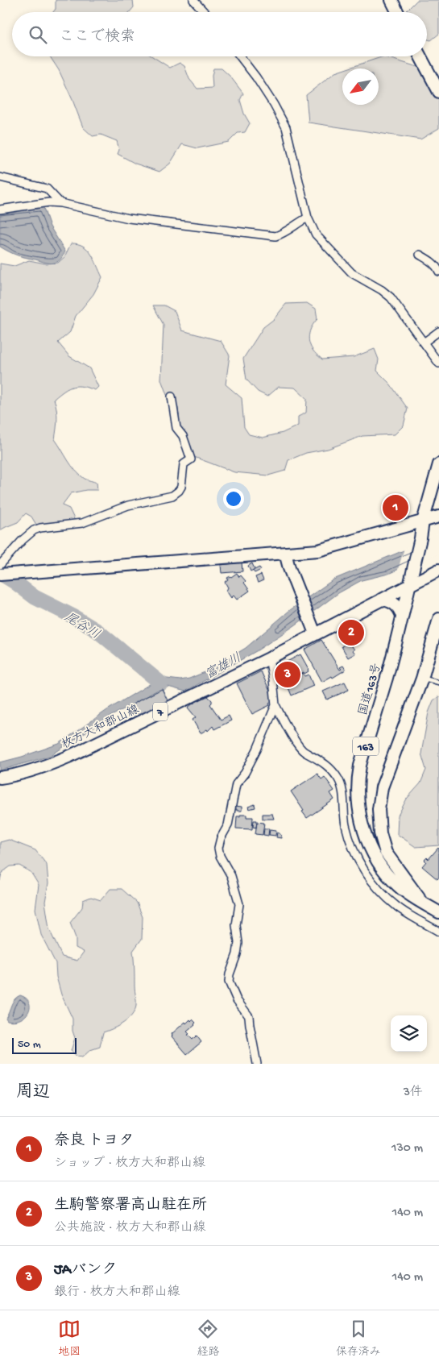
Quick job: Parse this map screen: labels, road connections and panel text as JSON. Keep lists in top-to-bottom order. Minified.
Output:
{"streets":{"main road":["国道163号","7","枚方大和郡山線","163"]},"crossings":[["国道163号","枚方大和郡山線"]],"water":["尾谷川","富雄川"],"scale_bar":"50 m","north":"bottom left","page":{"search":"ここで検索","pins":["1","2","3"],"scale":"50 m","heading":["周辺","3件"],"list":[{"mark":"1","name":"奈良 トヨタ","note":"ショップ · 枚方大和郡山線","value":"130 m"},{"mark":"2","name":"生駒警察署高山駐在所","note":"公共施設 · 枚方大和郡山線","value":"140 m"},{"mark":"3","name":"JAバンク","note":"銀行 · 枚方大和郡山線","value":"140 m"}],"nav":["地図","経路","保存済み"]}}
